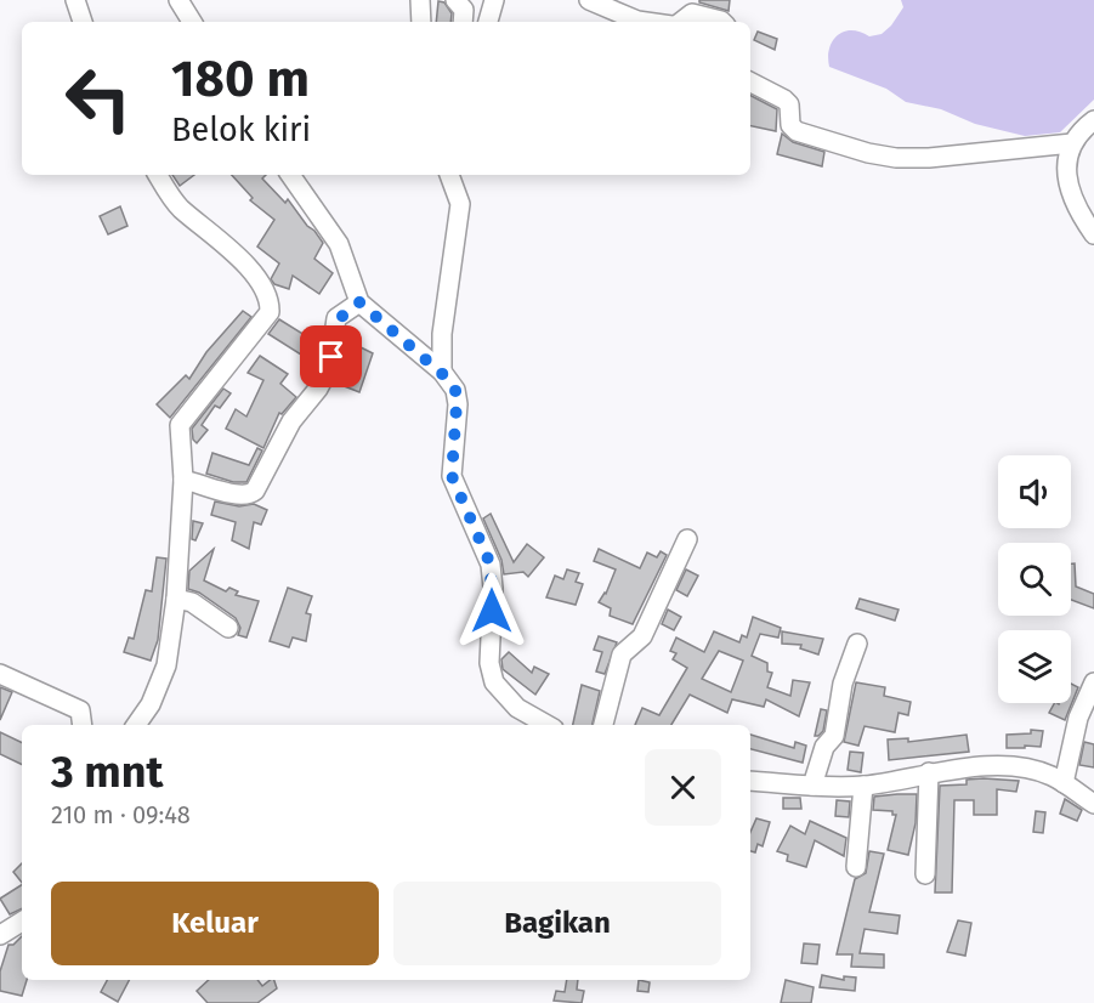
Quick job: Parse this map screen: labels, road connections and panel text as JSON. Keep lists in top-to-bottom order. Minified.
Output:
{"page":{"turn":["180 m","Belok kiri"],"heading":["3 mnt","210 m · 09:48"],"buttons":["Keluar","Bagikan"]}}
